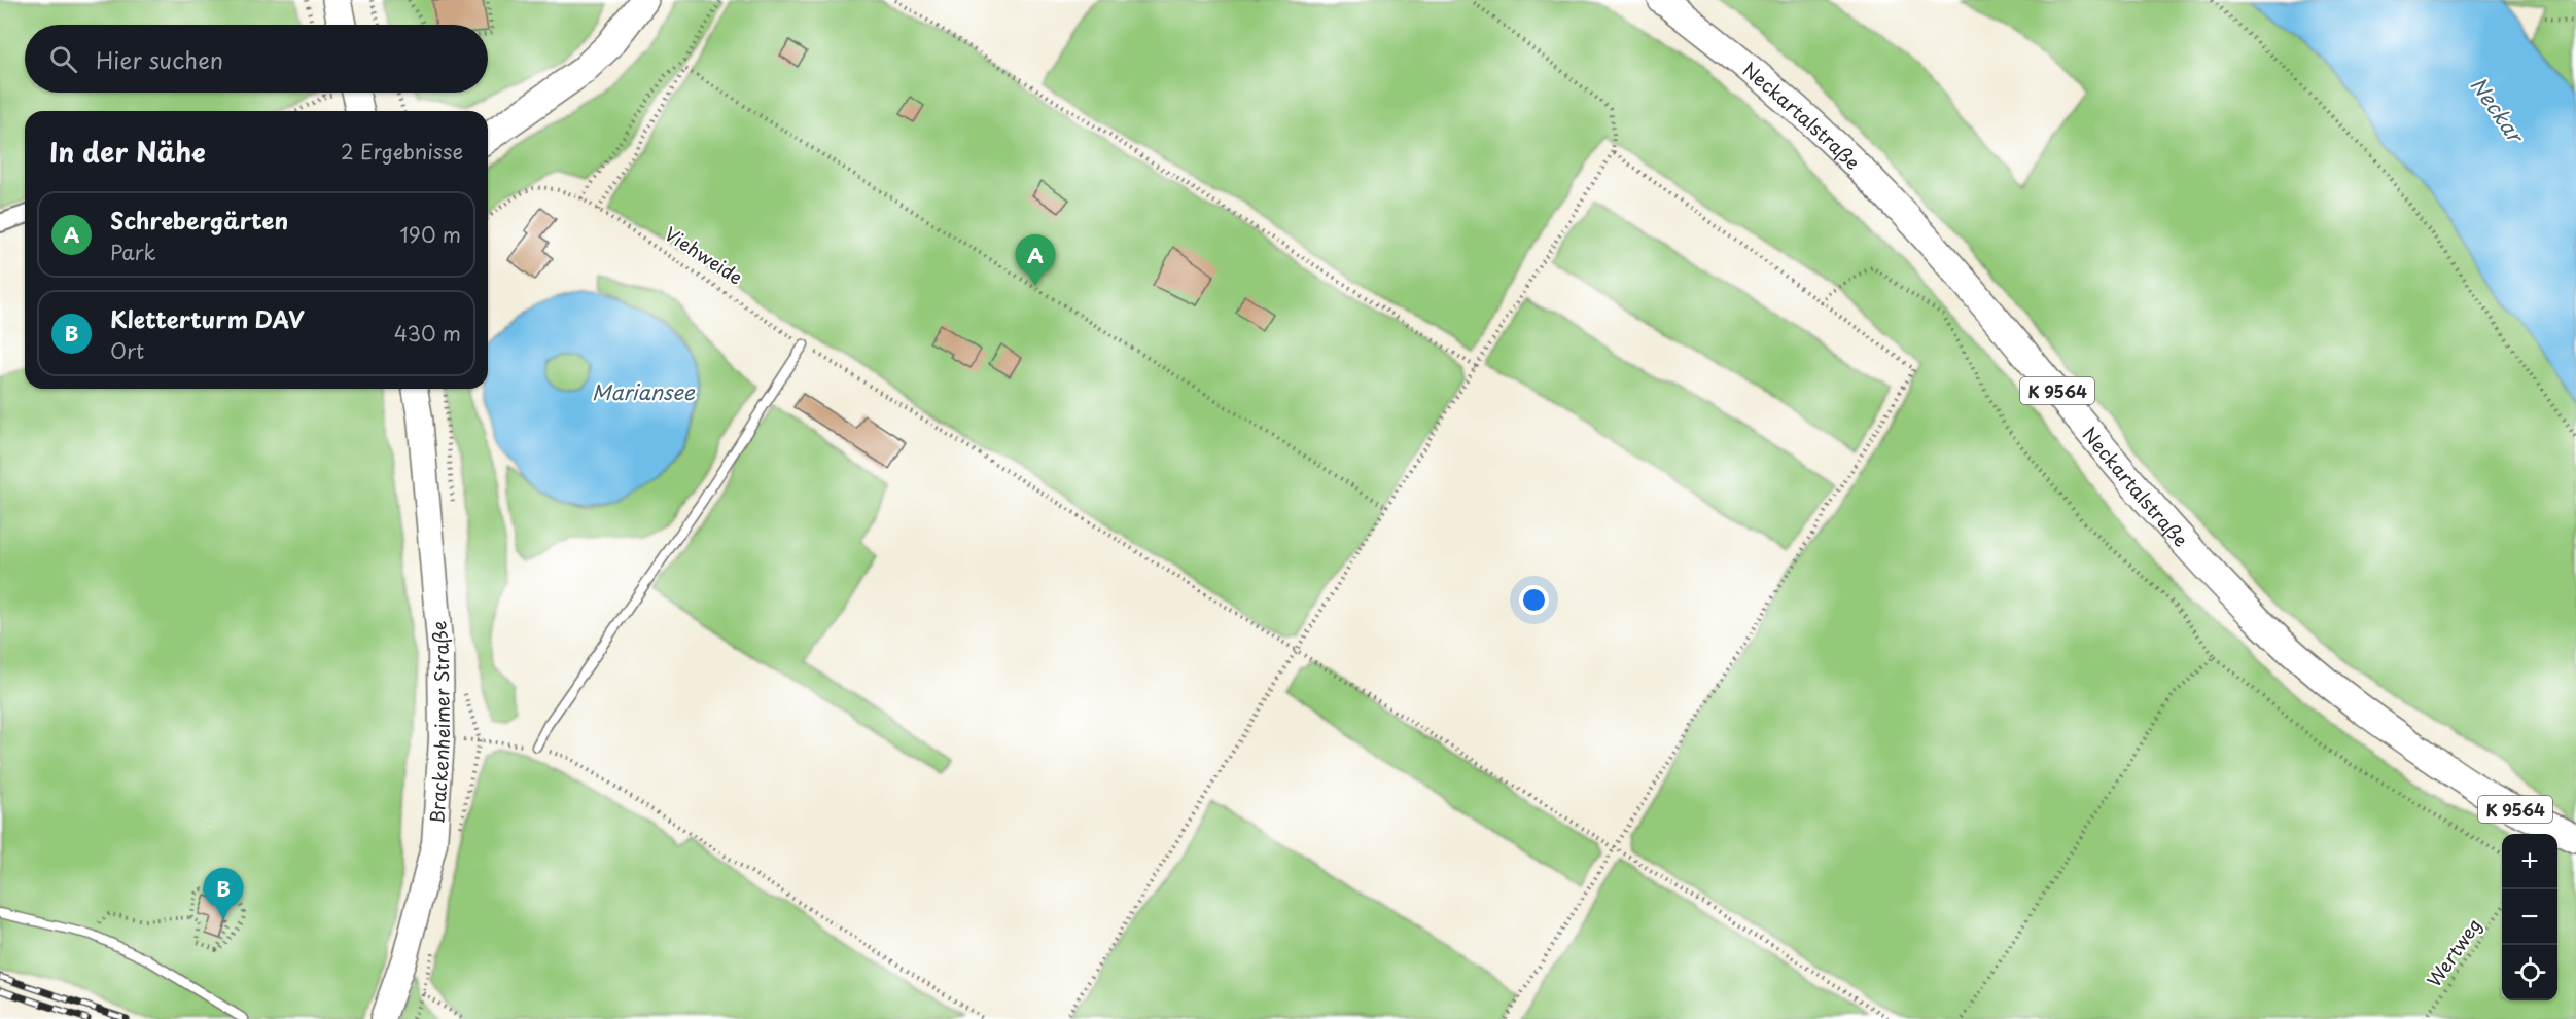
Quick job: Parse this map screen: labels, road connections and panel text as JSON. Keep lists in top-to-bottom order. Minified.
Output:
{"streets":{"main road":["Neckartalstraße","K 9564","Brackenheimer Straße"],"path":["Viehweide","Wertweg"]},"water":["Neckar","Mariansee"],"page":{"search":"Hier suchen","heading":["In der Nähe","2 Ergebnisse"],"list":[{"mark":"A","name":"Schrebergärten","note":"Park","value":"190 m"},{"mark":"B","name":"Kletterturm DAV","note":"Ort","value":"430 m"}],"pins":["A","B"],"map_buttons":["+","−"]}}
